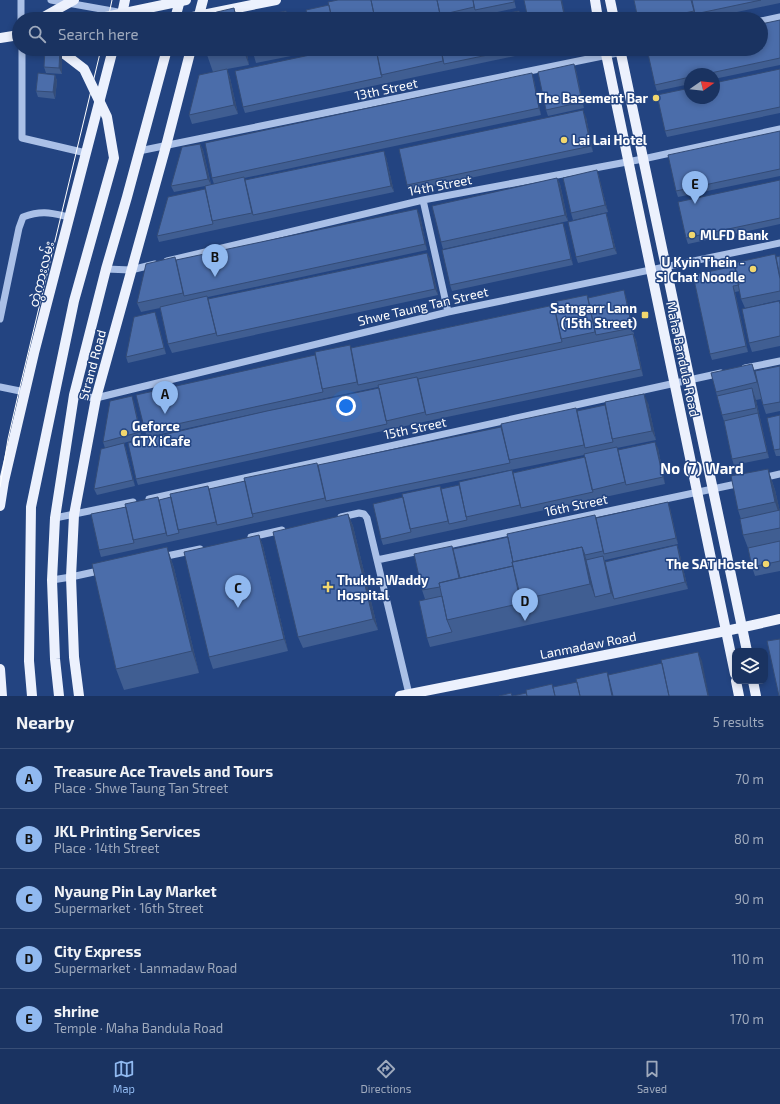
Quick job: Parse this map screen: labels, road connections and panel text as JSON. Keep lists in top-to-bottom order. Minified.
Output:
{"streets":{"main road":["တွဲကားလမ်း","Maha Bandula Road","Strand Road","Lanmadaw Road"],"street":["13th Street","14th Street","Shwe Taung Tan Street","15th Street","16th Street"]},"crossings":[["13th Street","Strand Road"],["14th Street","Maha Bandula Road"],["14th Street","Strand Road"],["Shwe Taung Tan Street","Maha Bandula Road"],["Shwe Taung Tan Street","Strand Road"],["Maha Bandula Road","15th Street"],["Maha Bandula Road","16th Street"],["Maha Bandula Road","Lanmadaw Road"]],"districts":["No (7) Ward"],"places":{"other":["The Basement Bar","Lai Lai Hotel","MLFD Bank","U Kyin Thein - Si Chat Noodle","Geforce GTX iCafe","The SAT Hostel"],"transit":["Satngarr Lann (15th Street)"],"health":["Thukha Waddy Hospital"]},"north":"right","page":{"search":"Search here","pins":["E","B","A","C","D"],"heading":["Nearby","5 results"],"list":[{"mark":"A","name":"Treasure Ace Travels and Tours","note":"Place · Shwe Taung Tan Street","value":"70 m"},{"mark":"B","name":"JKL Printing Services","note":"Place · 14th Street","value":"80 m"},{"mark":"C","name":"Nyaung Pin Lay Market","note":"Supermarket · 16th Street","value":"90 m"},{"mark":"D","name":"City Express","note":"Supermarket · Lanmadaw Road","value":"110 m"},{"mark":"E","name":"shrine","note":"Temple · Maha Bandula Road","value":"170 m"}],"nav":["Map","Directions","Saved"]}}
